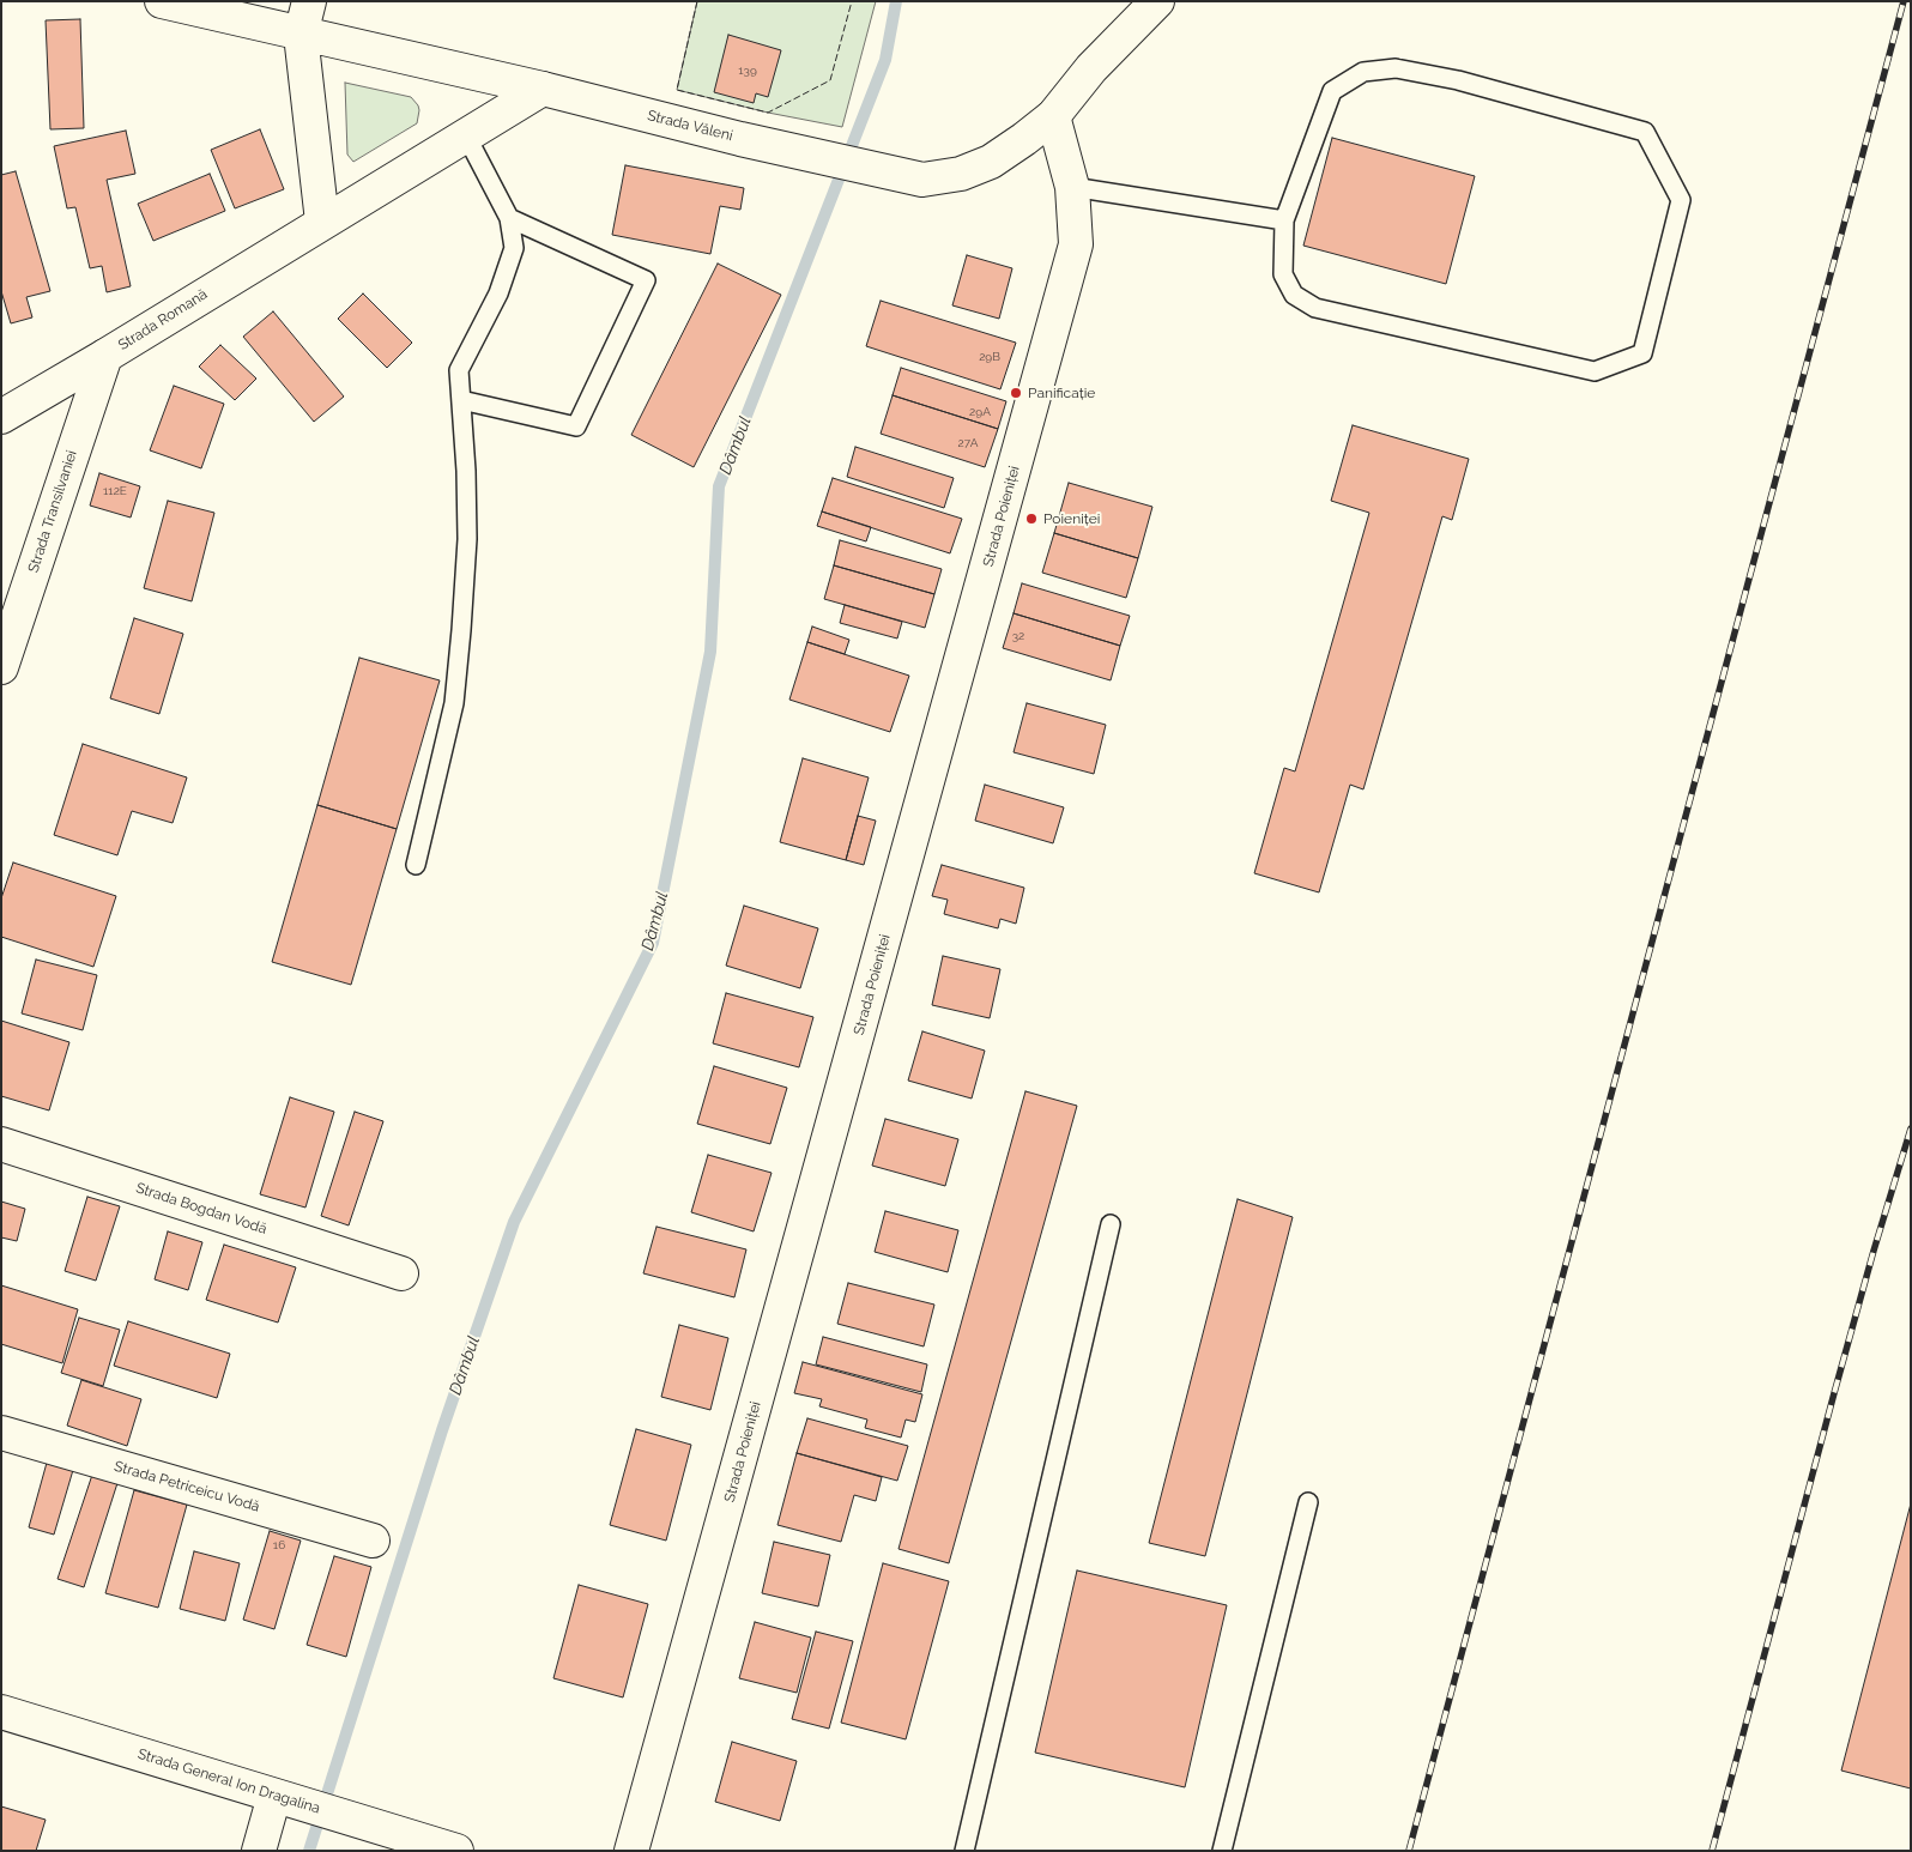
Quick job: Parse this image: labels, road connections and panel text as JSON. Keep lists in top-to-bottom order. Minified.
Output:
{"streets":{"street":["Strada Văleni","Strada Romană","Strada Transilvaniei","Strada Poieniței","Strada Bogdan Vodă","Strada Petriceicu Vodă","Strada General Ion Dragalina"]},"crossings":[["Strada Văleni","Strada Romană"],["Strada Văleni","Strada Poieniței"],["Strada Romană","Strada Transilvaniei"]],"water":["Dâmbul"],"places":["Panificație","Poieniței"],"house_numbers":["139","29B","29A","27A","112E","32","16"]}
